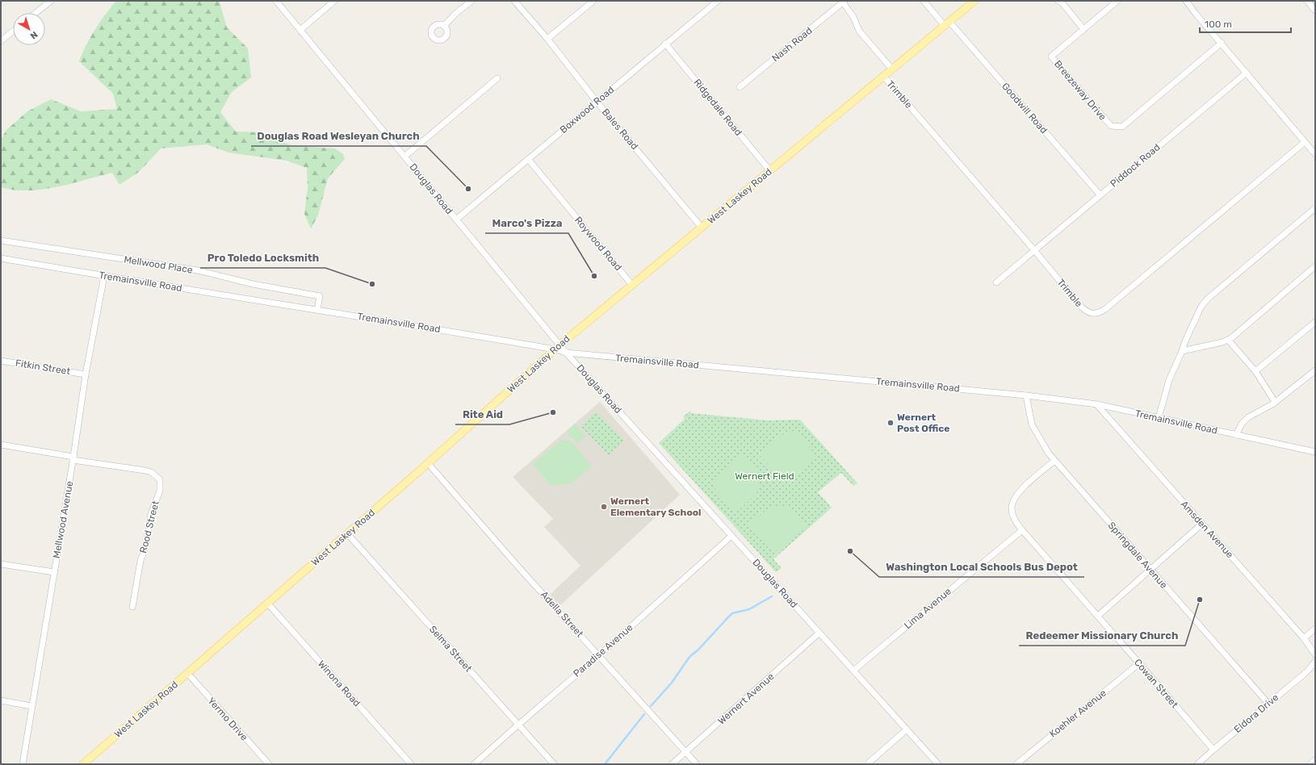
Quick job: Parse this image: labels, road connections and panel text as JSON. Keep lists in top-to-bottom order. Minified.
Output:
{"streets":{"main road":["West Laskey Road"],"street":["Nash Road","Breezeway Drive","Trimble","Ridgedale Road","Goodwill Road","Boxwood Road","Bales Road","Piddock Road","Douglas Road","Roywood Road","Mellwood Place","Tremainsville Road","Fitkin Street","Mellwood Avenue","Rood Street","Amsden Avenue","Springdale Avenue","Lima Avenue","Adella Street","Selma Street","Paradise Avenue","Winona Road","Cowan Street","Wernert Avenue","Koehler Avenue","Eldora Drive","Yermo Drive"]},"crossings":[["Trimble","Piddock Road"],["Trimble","West Laskey Road"],["Ridgedale Road","Boxwood Road"],["Ridgedale Road","West Laskey Road"],["Goodwill Road","Piddock Road"],["Goodwill Road","West Laskey Road"],["Boxwood Road","Bales Road"],["Boxwood Road","Douglas Road"],["Boxwood Road","Roywood Road"],["Bales Road","West Laskey Road"],["Douglas Road","West Laskey Road"],["Douglas Road","Tremainsville Road"],["Douglas Road","Lima Avenue"],["Douglas Road","Paradise Avenue"],["Douglas Road","Wernert Avenue"],["West Laskey Road","Roywood Road"],["West Laskey Road","Tremainsville Road"],["West Laskey Road","Adella Street"],["West Laskey Road","Selma Street"],["West Laskey Road","Winona Road"],["West Laskey Road","Yermo Drive"],["Mellwood Place","Tremainsville Road"],["Tremainsville Road","Mellwood Avenue"],["Tremainsville Road","Amsden Avenue"],["Tremainsville Road","Springdale Avenue"],["Fitkin Street","Mellwood Avenue"],["Mellwood Avenue","Rood Street"],["Springdale Avenue","Eldora Drive"],["Lima Avenue","Cowan Street"],["Adella Street","Paradise Avenue"],["Adella Street","Wernert Avenue"],["Selma Street","Paradise Avenue"],["Cowan Street","Koehler Avenue"],["Cowan Street","Eldora Drive"]],"parks":["Wernert Field"],"places":["Douglas Road Wesleyan Church","Marco's Pizza","Pro Toledo Locksmith","Rite Aid","Wernert Post Office","Wernert Elementary School","Washington Local Schools Bus Depot","Redeemer Missionary Church"],"scale_bar":"100 m","north":"bottom right"}
